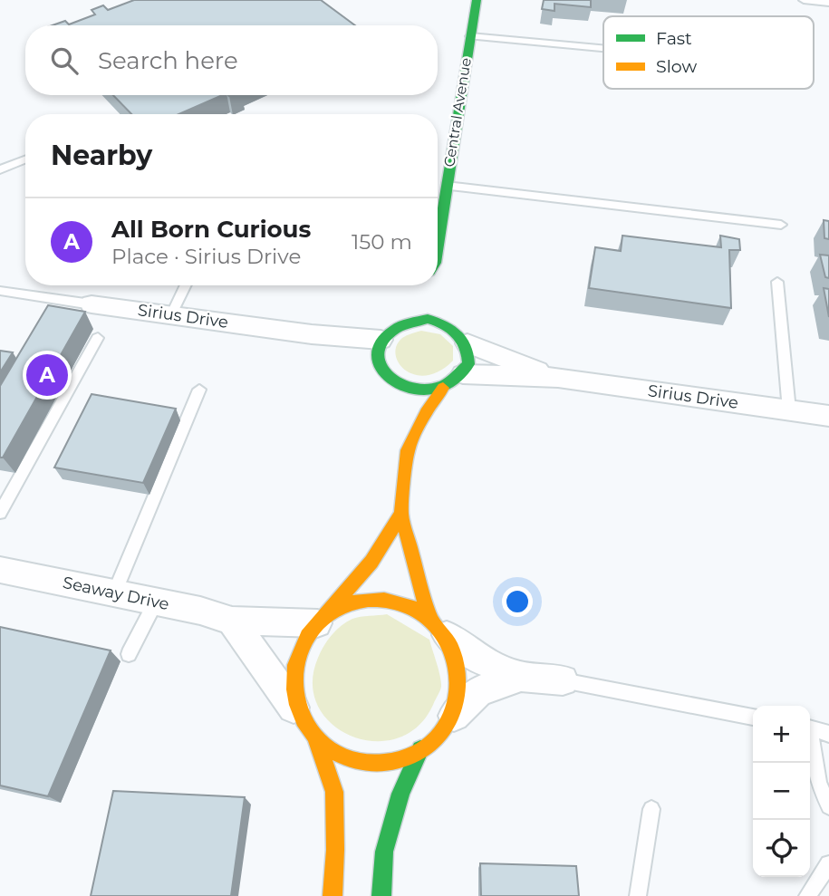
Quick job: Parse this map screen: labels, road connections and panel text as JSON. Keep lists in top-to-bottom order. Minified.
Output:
{"streets":{"street":["Central Avenue","Sirius Drive","Seaway Drive"]},"legend":["Fast","Slow"],"page":{"search":"Search here","heading":"Nearby","list":[{"mark":"A","name":"All Born Curious","note":"Place · Sirius Drive","value":"150 m"}],"pins":"A","map_buttons":["+","−"]}}
